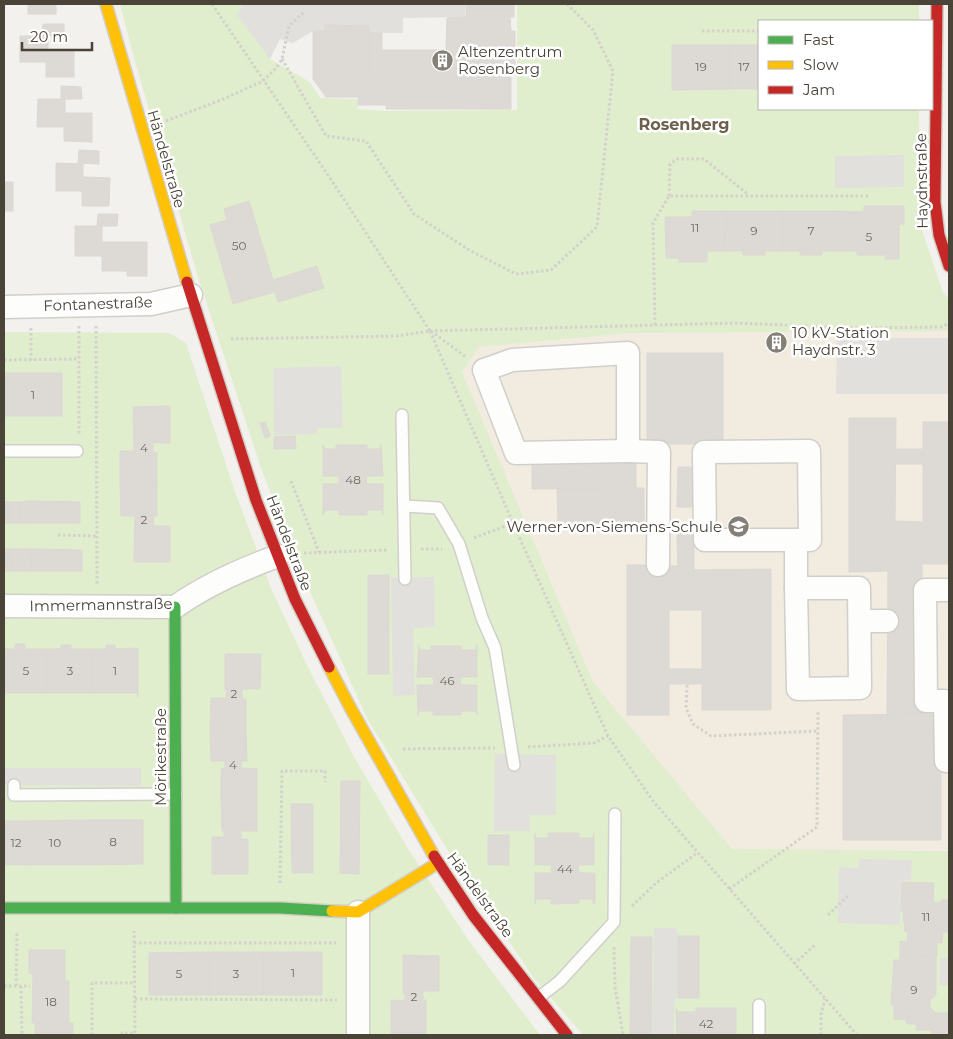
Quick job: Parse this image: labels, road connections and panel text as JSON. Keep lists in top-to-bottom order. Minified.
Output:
{"streets":{"street":["Händelstraße","Haydnstraße","Fontanestraße","Immermannstraße","Mörikestraße"]},"crossings":[["Händelstraße","Fontanestraße"],["Händelstraße","Immermannstraße"],["Immermannstraße","Mörikestraße"]],"districts":["Rosenberg"],"places":{"building":["Altenzentrum Rosenberg","10 kV-Station Haydnstr. 3"],"school or university":["Werner-von-Siemens-Schule"]},"house_numbers":["19","17","11","9","7","5","50","1","4","48","2","5","3","1","46","2","4","8","12","10","44","11","1","5","3","9","2","18","42"],"legend":["Fast","Slow","Jam"],"scale_bar":"20 m"}
